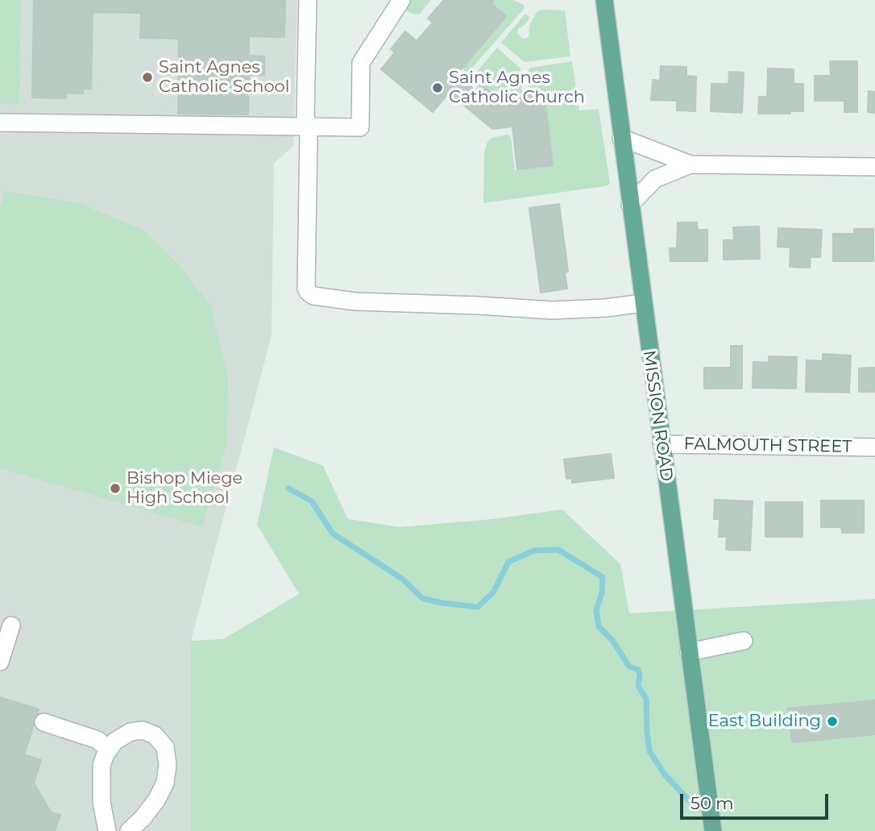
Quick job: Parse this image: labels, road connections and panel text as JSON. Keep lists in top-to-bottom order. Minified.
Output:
{"streets":{"main road":["MISSION ROAD"],"street":["FALMOUTH STREET"]},"crossings":[["MISSION ROAD","FALMOUTH STREET"]],"places":["Saint Agnes Catholic School","Saint Agnes Catholic Church","Bishop Miege High School","East Building"],"scale_bar":"50 m"}
